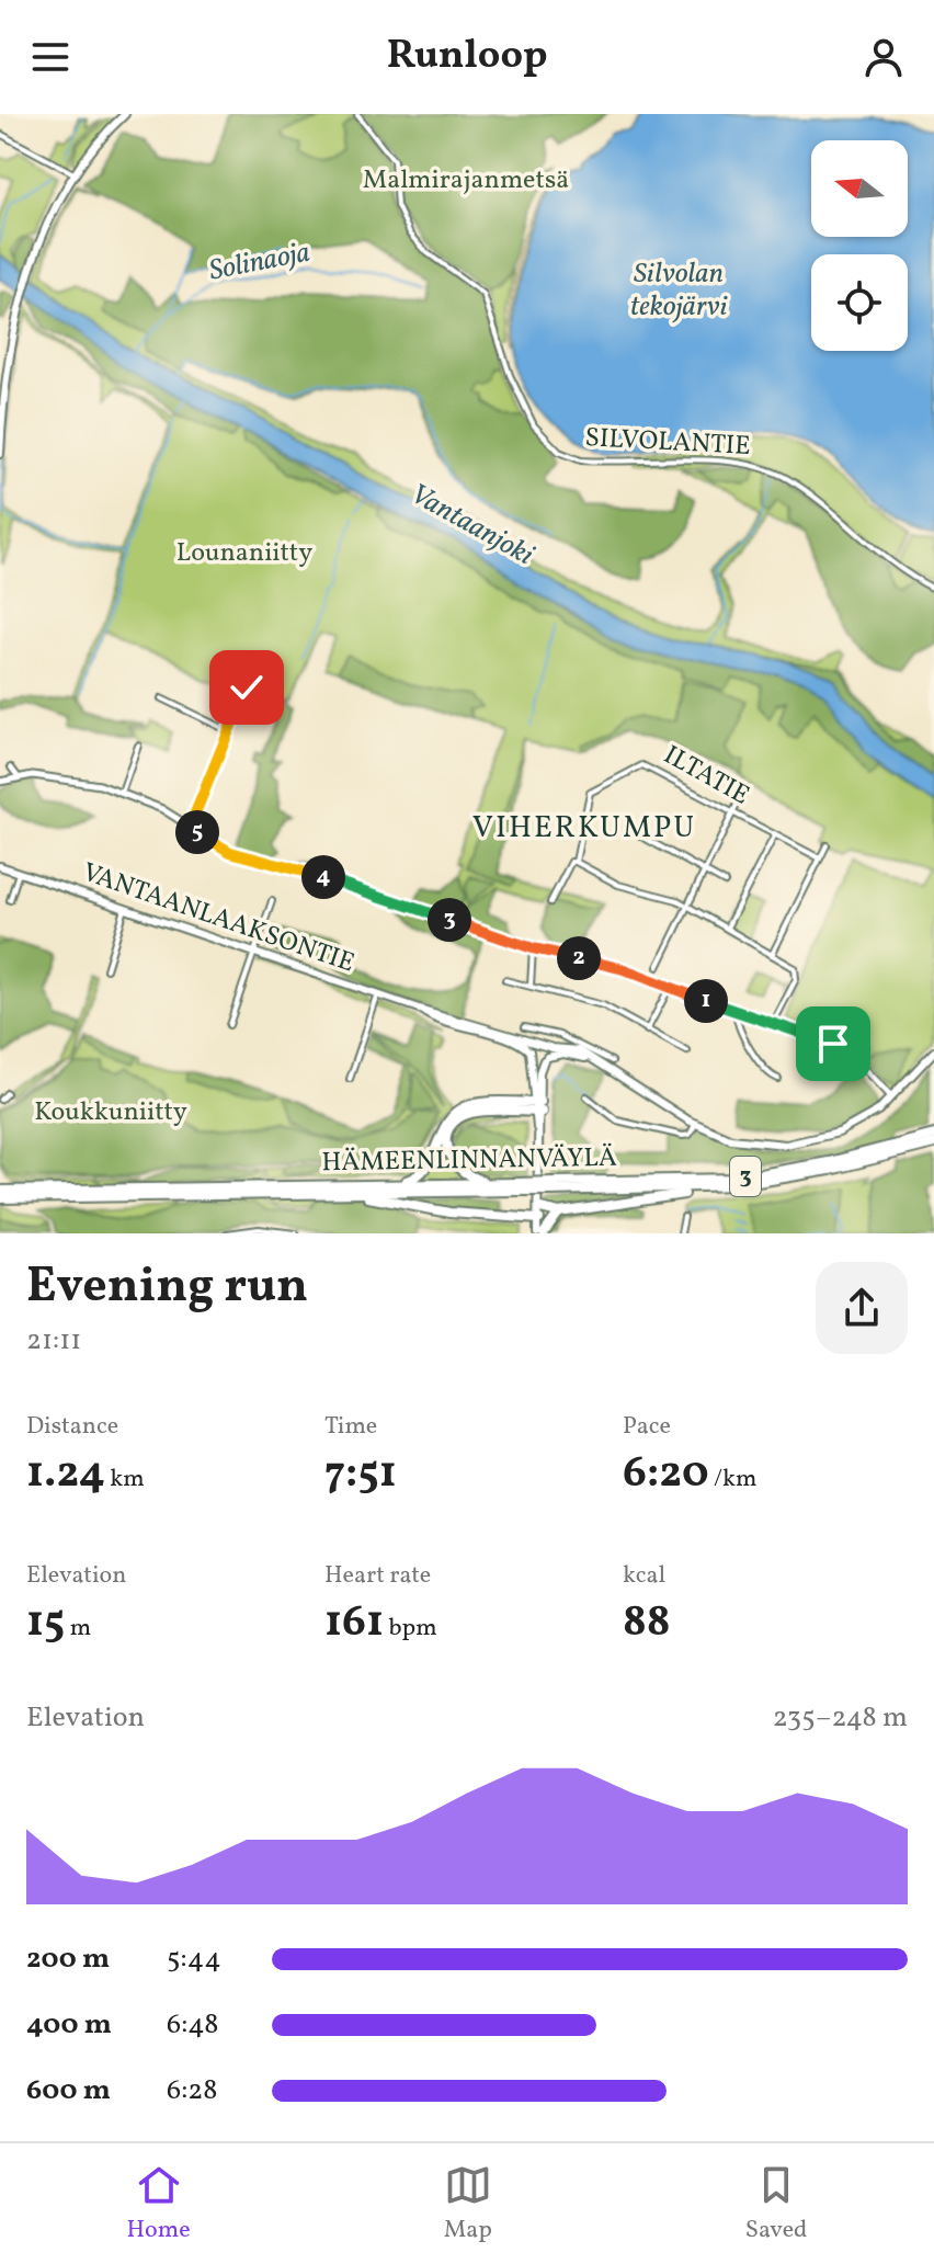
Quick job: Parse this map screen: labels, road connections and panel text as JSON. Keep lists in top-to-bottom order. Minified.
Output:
{"streets":{"highway":["HÄMEENLINNANVÄYLÄ","3"],"main road":["VANTAANLAAKSONTIE"],"street":["SILVOLANTIE","ILTATIE"]},"districts":["VIHERKUMPU"],"water":["Solinaoja","Silvolan tekojärvi","Vantaanjoki"],"parks":["Malmirajanmetsä","Lounaniitty","Koukkuniitty"],"north":"left","page":{"header":"Runloop","pins":["5","4","3","2","1"],"heading":["Evening run","21:11"],"stats":[["Distance","1.24 km"],["Time","7:51"],["Pace","6:20 /km"],["Elevation","15 m"],["Heart rate","161 bpm"],["kcal","88"]],"chart":["Elevation","235–248 m"],"list":[{"name":"200 m","note":"5:44"},{"name":"400 m","note":"6:48"},{"name":"600 m","note":"6:28"}],"tabs":["Home","Map","Saved"]}}
